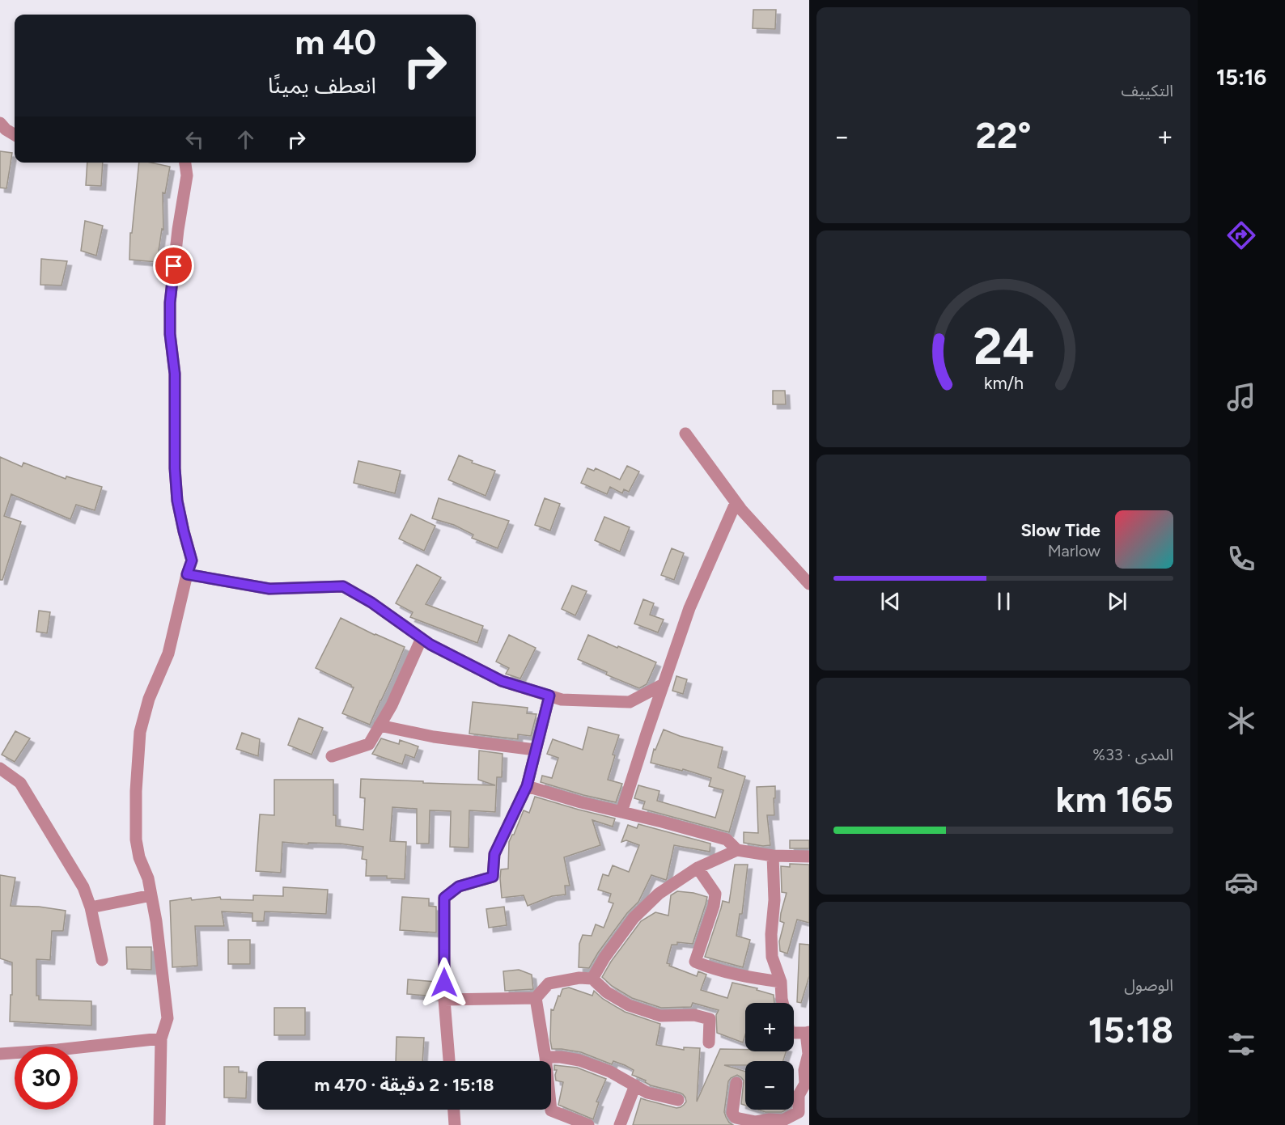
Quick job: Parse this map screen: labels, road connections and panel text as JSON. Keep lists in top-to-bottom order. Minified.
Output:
{"page":{"tabs":"15:16","tile":["التكييف",["المدى · 33%","165 km"],["الوصول","15:18"]],"turn":["40 m","انعطف يمينًا"],"heat":["−","22°","+"],"song":["Slow Tide","Marlow"],"map_buttons":["+","−"],"limit":"30","trip":"15:18 · 2 دقيقة · 470 m","gauge":["24","km/h"]}}
